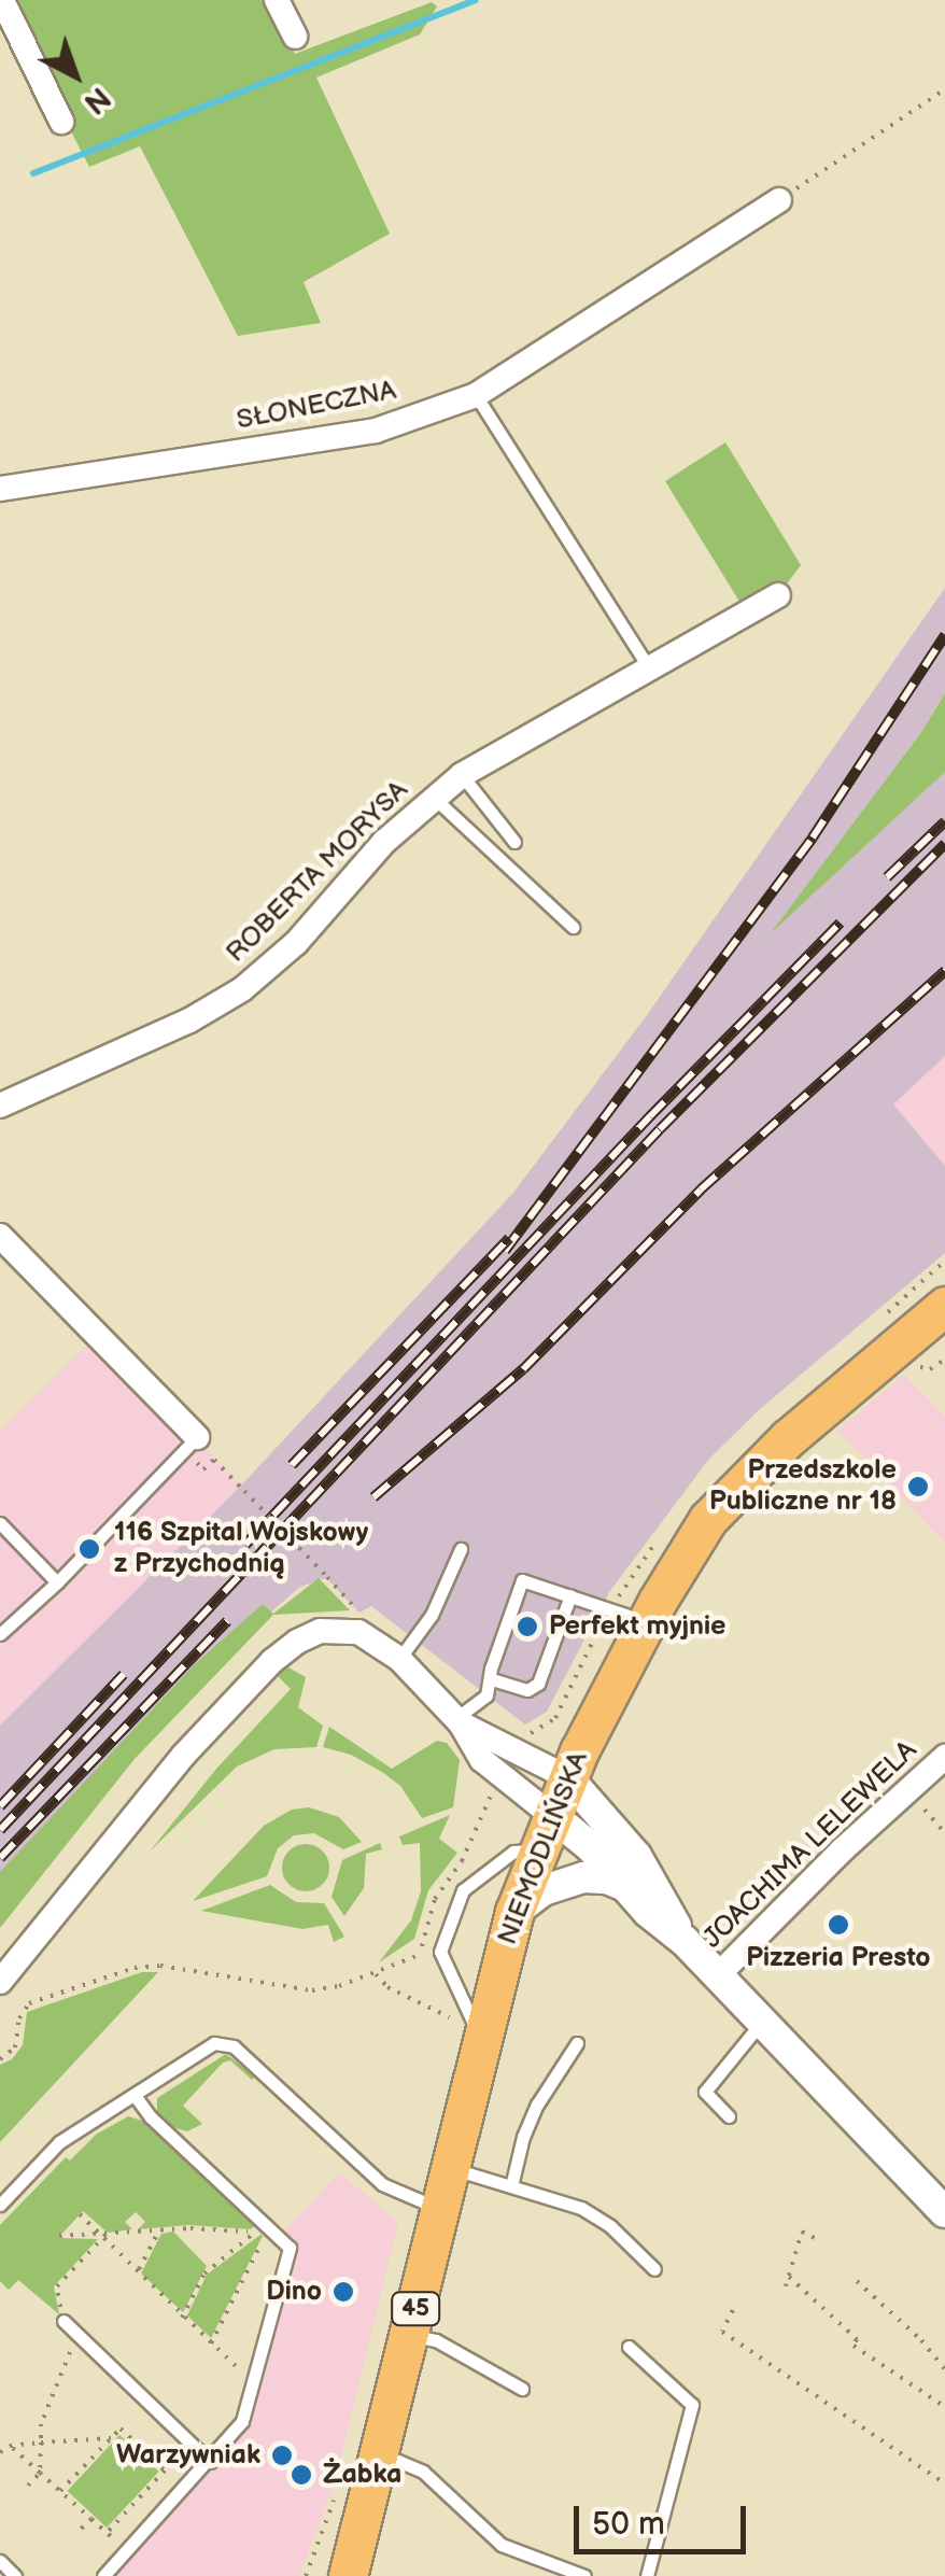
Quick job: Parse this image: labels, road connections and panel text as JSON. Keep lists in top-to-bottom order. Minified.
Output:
{"streets":{"main road":["NIEMODLIŃSKA","45"],"street":["SŁONECZNA","ROBERTA MORYSA","JOACHIMA LELEWELA"]},"places":["Przedszkole Publiczne nr 18","116 Szpital Wojskowy z Przychodnią","Perfekt myjnie","Pizzeria Presto","Dino","Warzywniak","Żabka"],"scale_bar":"50 m","north":"bottom right"}
